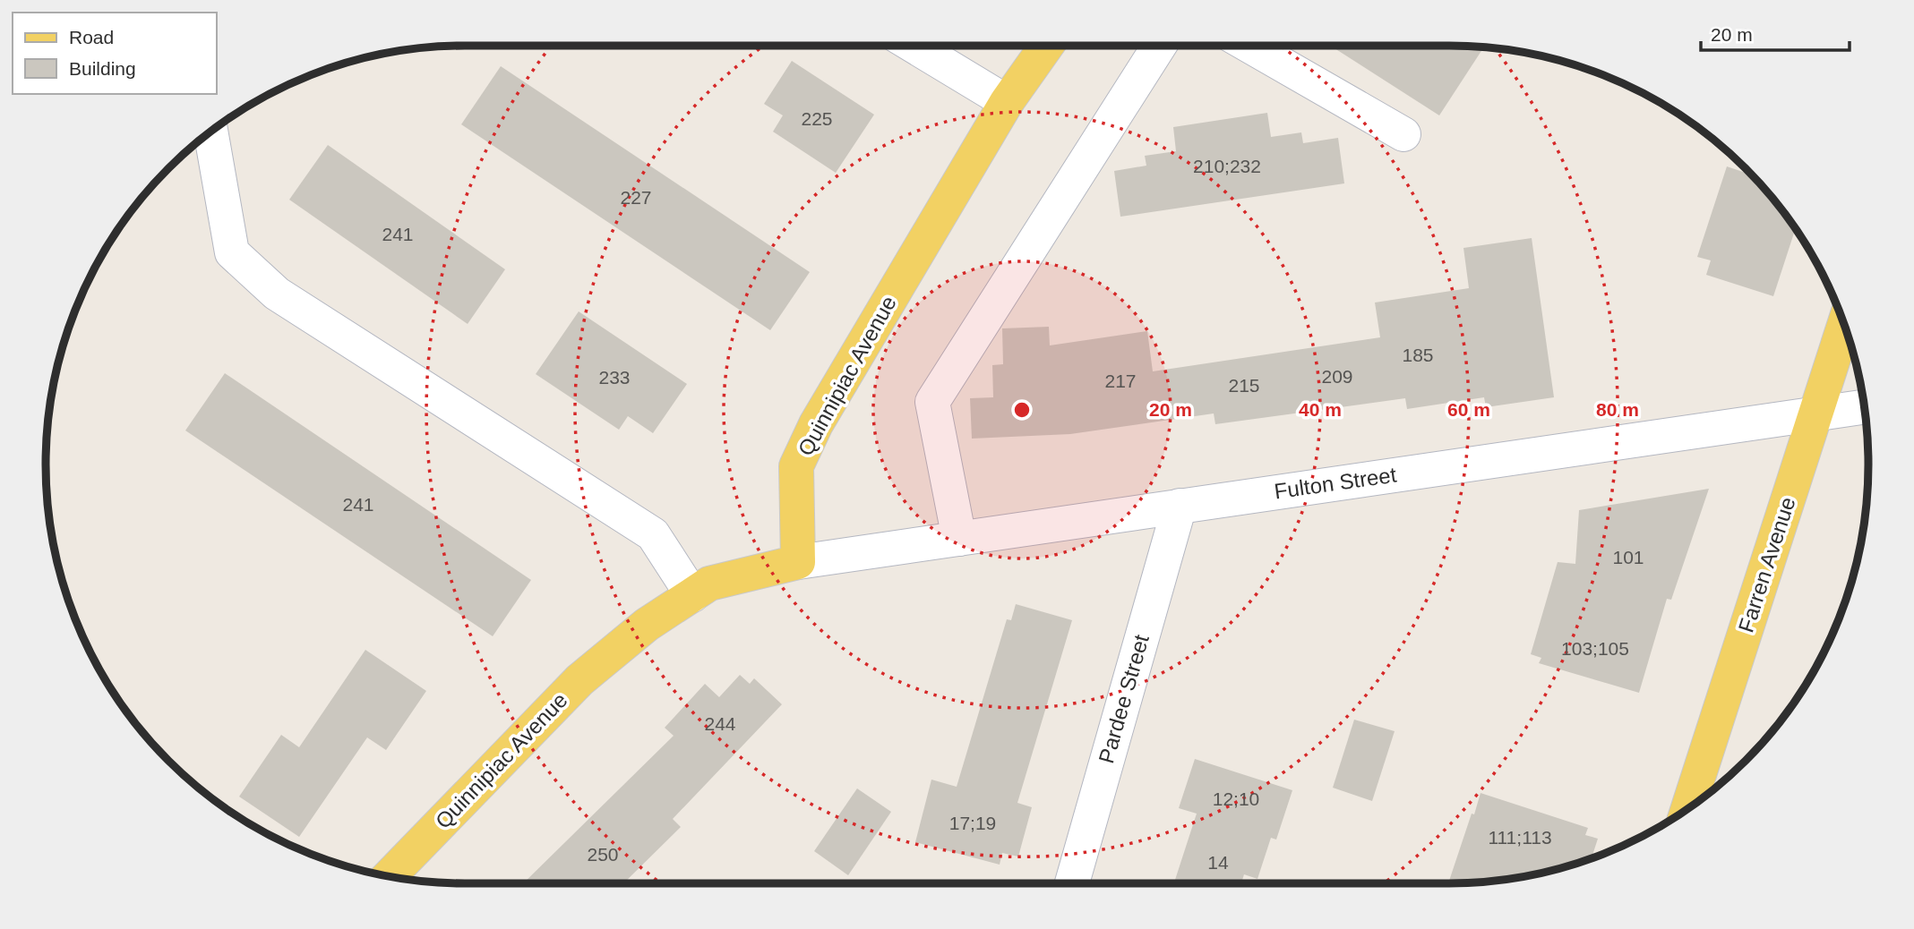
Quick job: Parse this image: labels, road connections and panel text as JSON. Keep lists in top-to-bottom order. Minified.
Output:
{"streets":{"main road":["Quinnipiac Avenue","Farren Avenue"],"street":["Fulton Street","Pardee Street"]},"crossings":[["Quinnipiac Avenue","Fulton Street"],["Fulton Street","Farren Avenue"],["Fulton Street","Pardee Street"]],"house_numbers":["225","210;232","227","241","185","209","233","217","215","241","101","103;105","244","12;10","17;19","111;113","250","14"],"legend":["Road","Building"],"scale_bar":"20 m","rings":["20 m","40 m","60 m","80 m"]}
